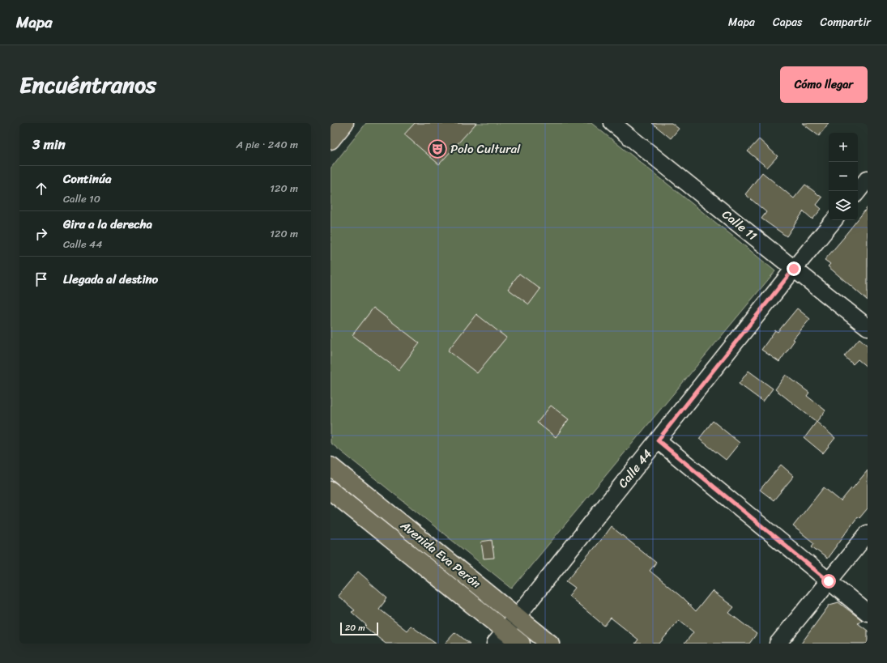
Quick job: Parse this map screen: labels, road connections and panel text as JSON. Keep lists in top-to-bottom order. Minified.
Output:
{"streets":{"main road":["Avenida Eva Perón"],"street":["Calle 11","Calle 44"]},"crossings":[["Calle 11","Calle 44"],["Calle 44","Avenida Eva Perón"]],"places":{"theatre":["Polo Cultural"]},"scale_bar":"20 m","page":{"header":"Mapa","nav":["Mapa","Capas","Compartir"],"title":"Encuéntranos","buttons":"Cómo llegar","heading":["3 min","A pie · 240 m"],"map_buttons":["+","−"],"list":[["Continúa","Calle 10","120 m"],["Gira a la derecha","Calle 44","120 m"],"Llegada al destino"],"scale":"20 m"}}
